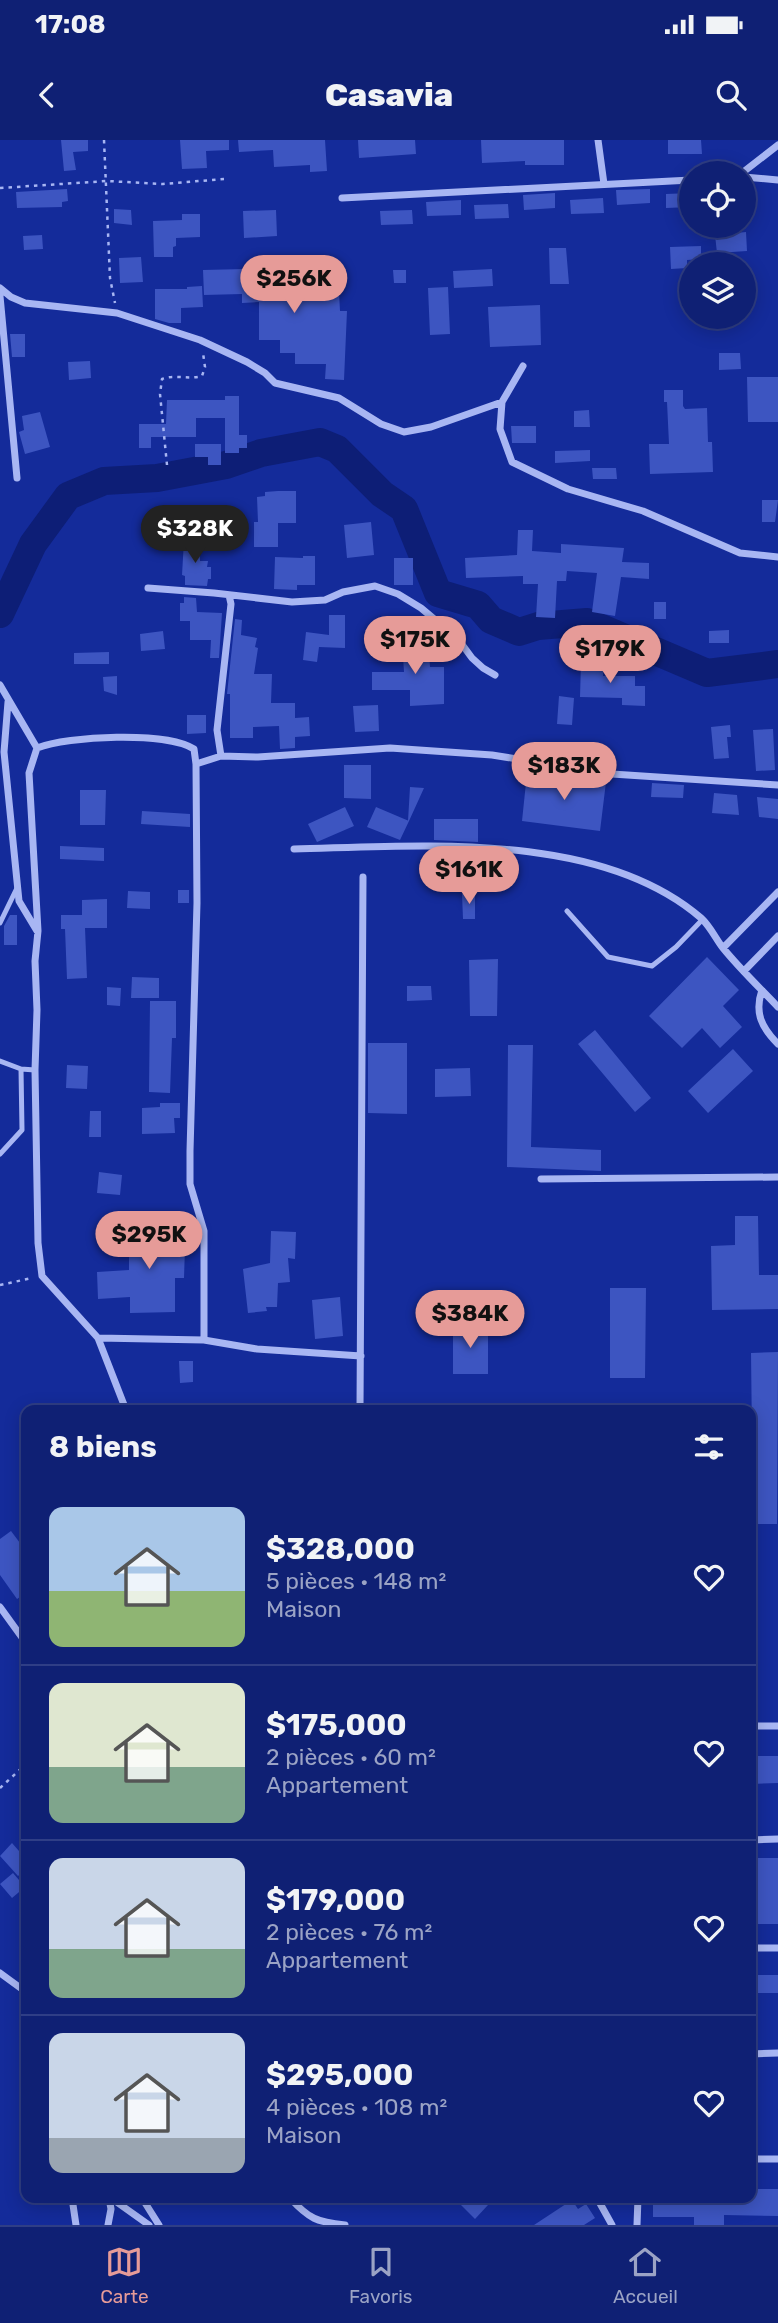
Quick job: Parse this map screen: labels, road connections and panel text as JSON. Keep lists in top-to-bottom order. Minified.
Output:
{"page":{"status":"17:08","header":"Casavia","price":["$256K","$328K","$175K","$179K","$183K","$161K","$295K","$384K"],"heading":"8 biens","list":[{"name":"$328,000","note":"5 pièces · 148 m² · Maison"},{"name":"$175,000","note":"2 pièces · 60 m² · Appartement"},{"name":"$179,000","note":"2 pièces · 76 m² · Appartement"},{"name":"$295,000","note":"4 pièces · 108 m² · Maison"}],"tabs":["Carte","Favoris","Accueil"]}}
